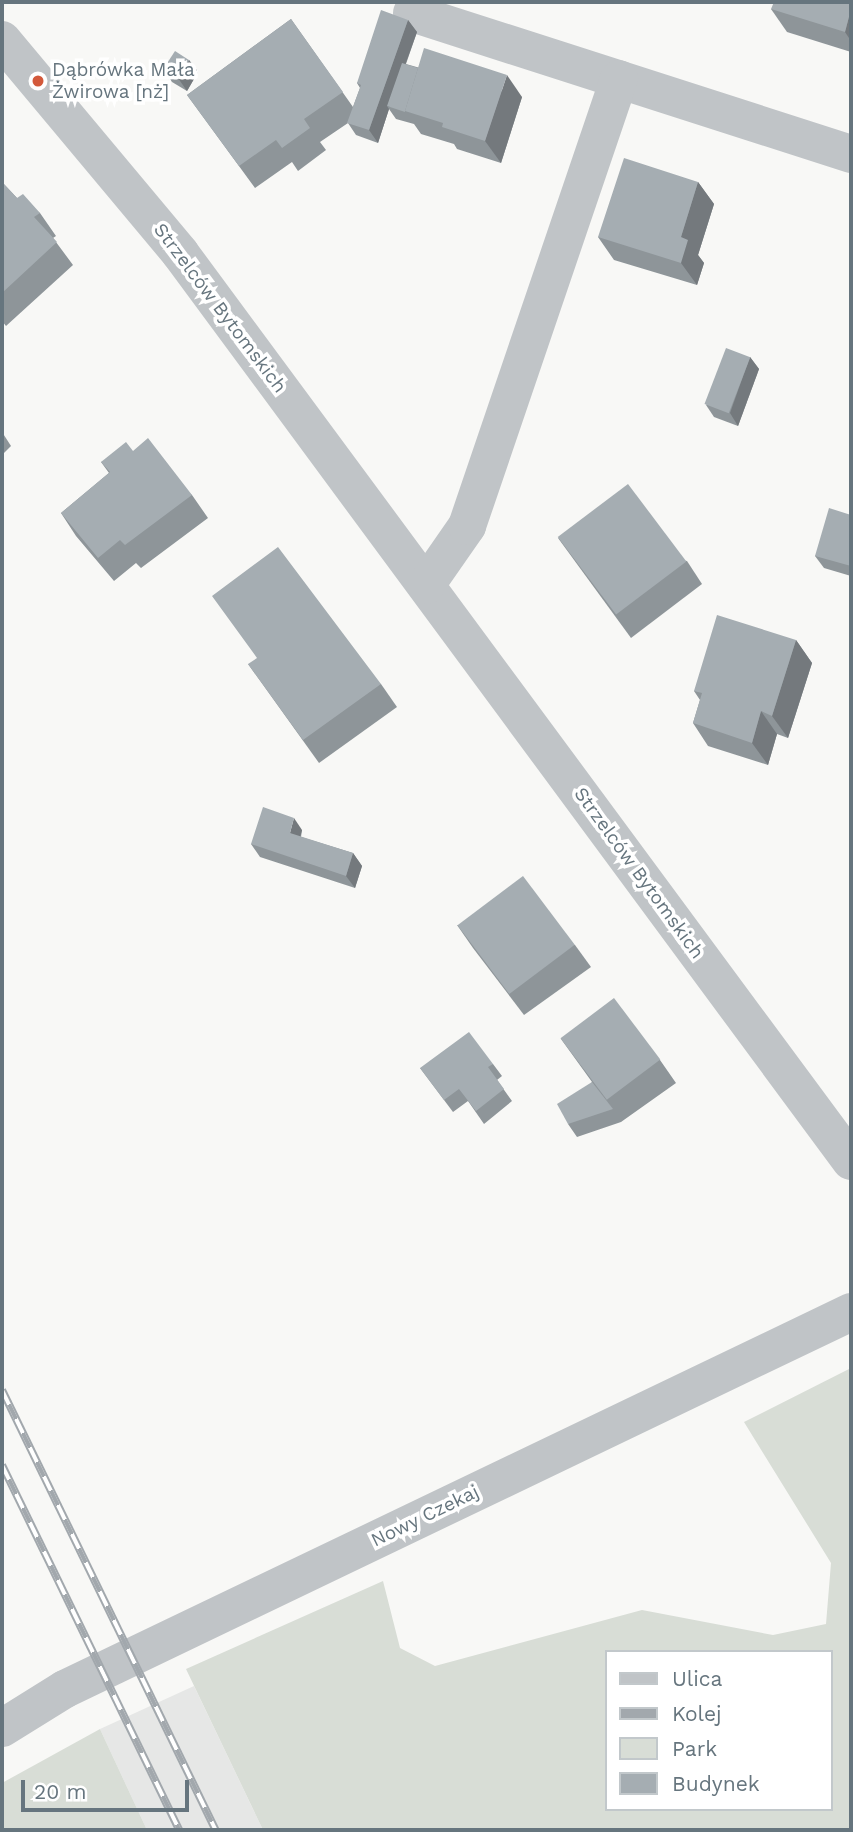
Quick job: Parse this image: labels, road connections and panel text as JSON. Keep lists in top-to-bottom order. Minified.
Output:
{"streets":{"street":["Strzelców Bytomskich","Nowy Czekaj"]},"places":["Dąbrówka Mała Żwirowa [nż]"],"legend":["Ulica","Kolej","Park","Budynek"],"scale_bar":"20 m"}
